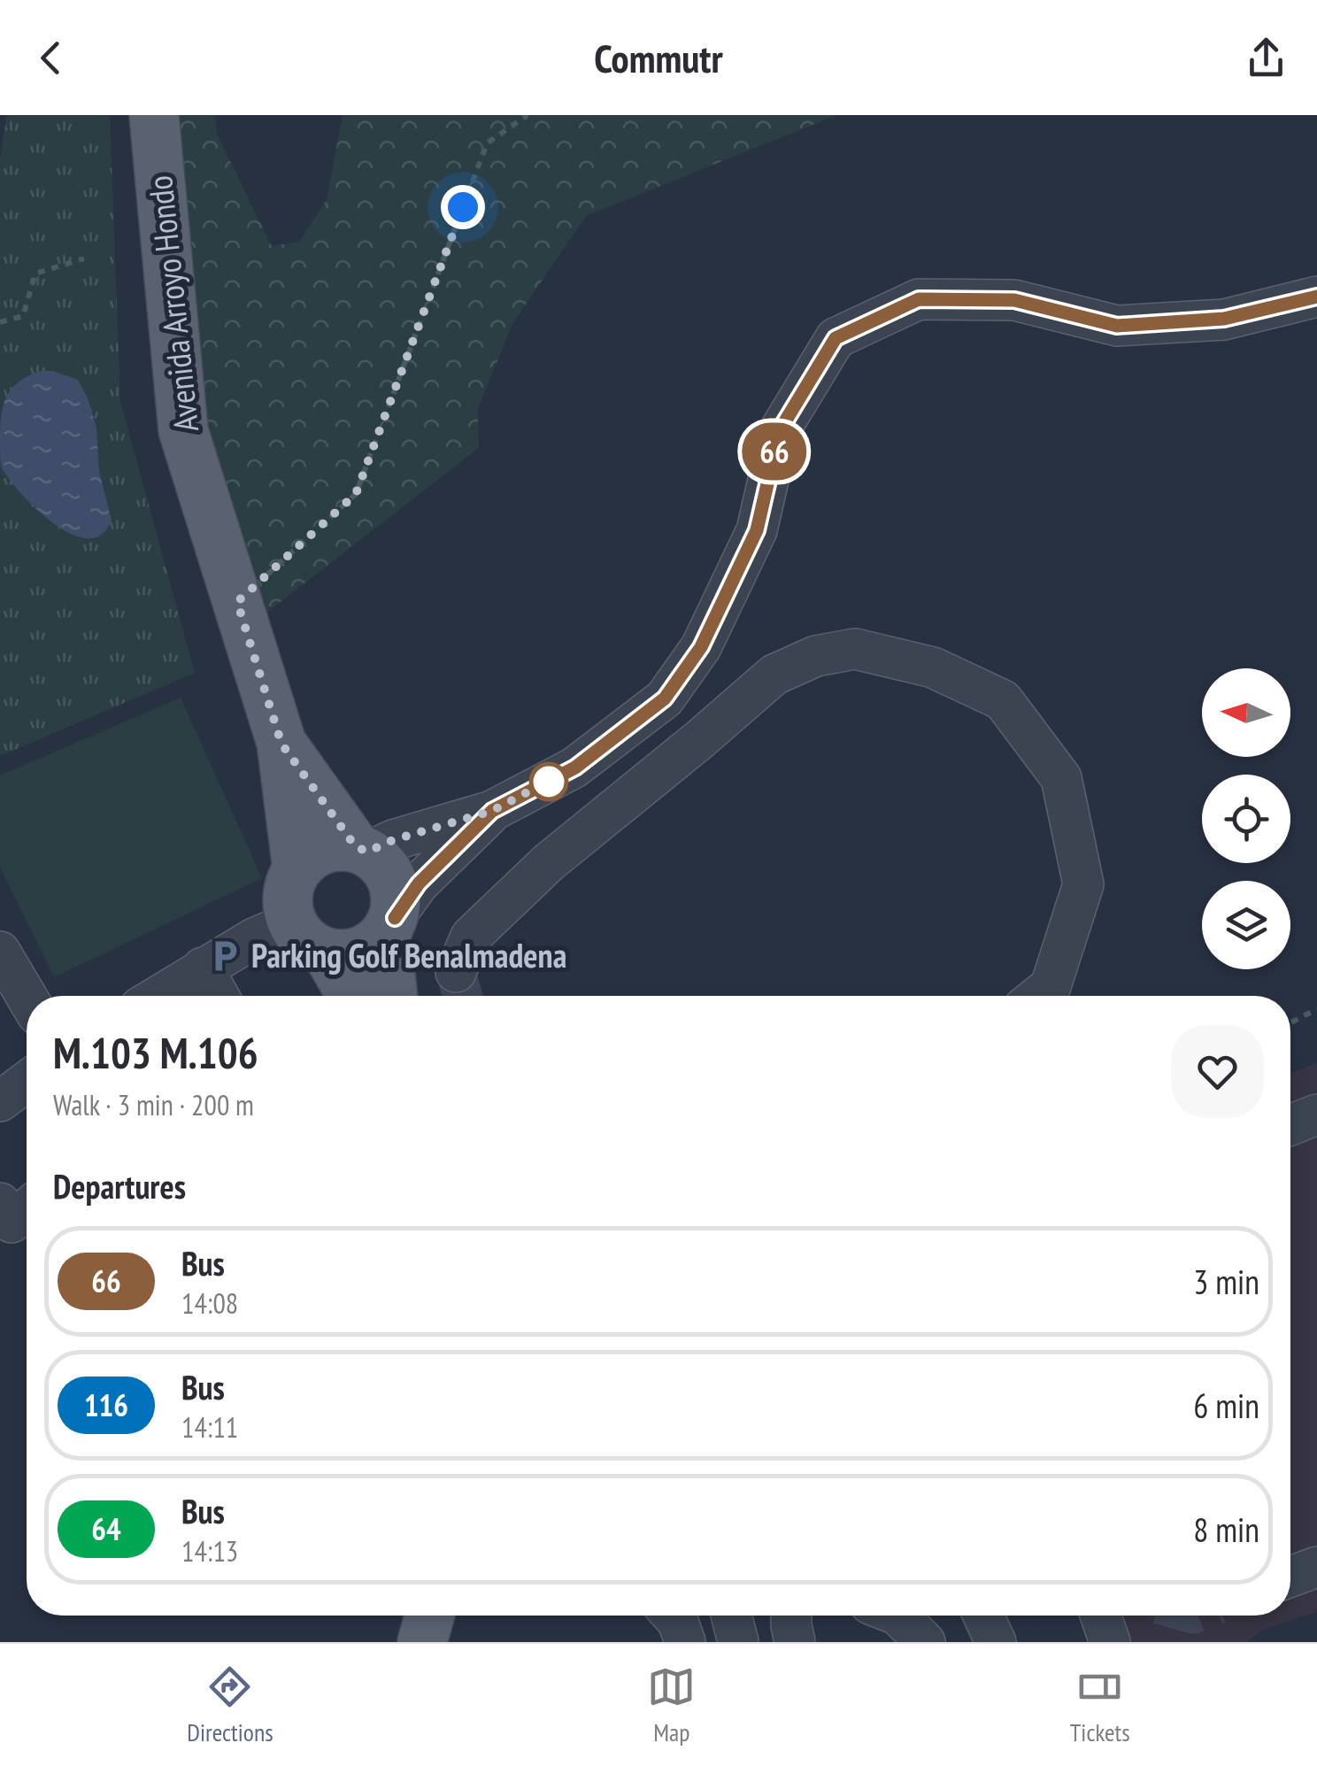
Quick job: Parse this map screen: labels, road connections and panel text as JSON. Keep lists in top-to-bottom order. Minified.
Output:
{"streets":{"main road":["Avenida Arroyo Hondo"]},"places":{"parking":["Parking Golf Benalmadena"]},"lines":["bus line 66"],"north":"left","page":{"header":"Commutr","on_map":"66","heading":[["M.103 M.106","Walk · 3 min · 200 m"],"Departures"],"list":[{"mark":"66","name":"Bus","note":"14:08","value":"3 min"},{"mark":"116","name":"Bus","note":"14:11","value":"6 min"},{"mark":"64","name":"Bus","note":"14:13","value":"8 min"}],"tabs":["Directions","Map","Tickets"]}}
